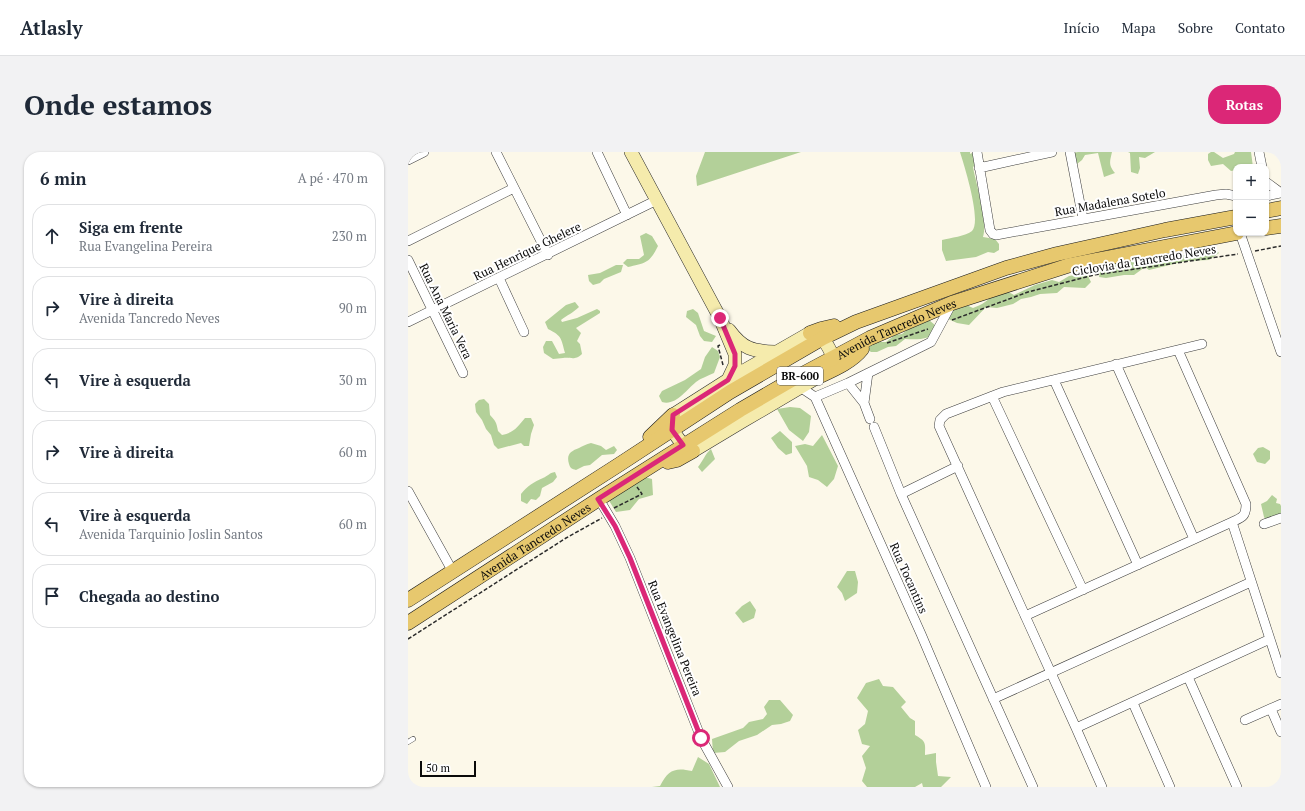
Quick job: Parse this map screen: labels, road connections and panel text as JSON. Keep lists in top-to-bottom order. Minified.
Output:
{"streets":{"main road":["Avenida Tancredo Neves","BR-600"],"street":["Rua Madalena Sotelo","Rua Henrique Ghelere","Rua Ana Maria Vera","Rua Tocantins","Rua Evangelina Pereira"],"path":["Ciclovia da Tancredo Neves"]},"crossings":[["Rua Henrique Ghelere","Rua Ana Maria Vera"],["Ciclovia da Tancredo Neves","Avenida Tancredo Neves"],["Avenida Tancredo Neves","Rua Evangelina Pereira"]],"scale_bar":"50 m","page":{"header":"Atlasly","nav":["Início","Mapa","Sobre","Contato"],"buttons":"Rotas","title":"Onde estamos","heading":["6 min","A pé · 470 m"],"map_buttons":["+","−"],"list":[["Siga em frente","Rua Evangelina Pereira","230 m"],["Vire à direita","Avenida Tancredo Neves","90 m"],["Vire à esquerda","30 m"],["Vire à direita","60 m"],["Vire à esquerda","Avenida Tarquinio Joslin Santos","60 m"],"Chegada ao destino"],"scale":"50 m"}}
